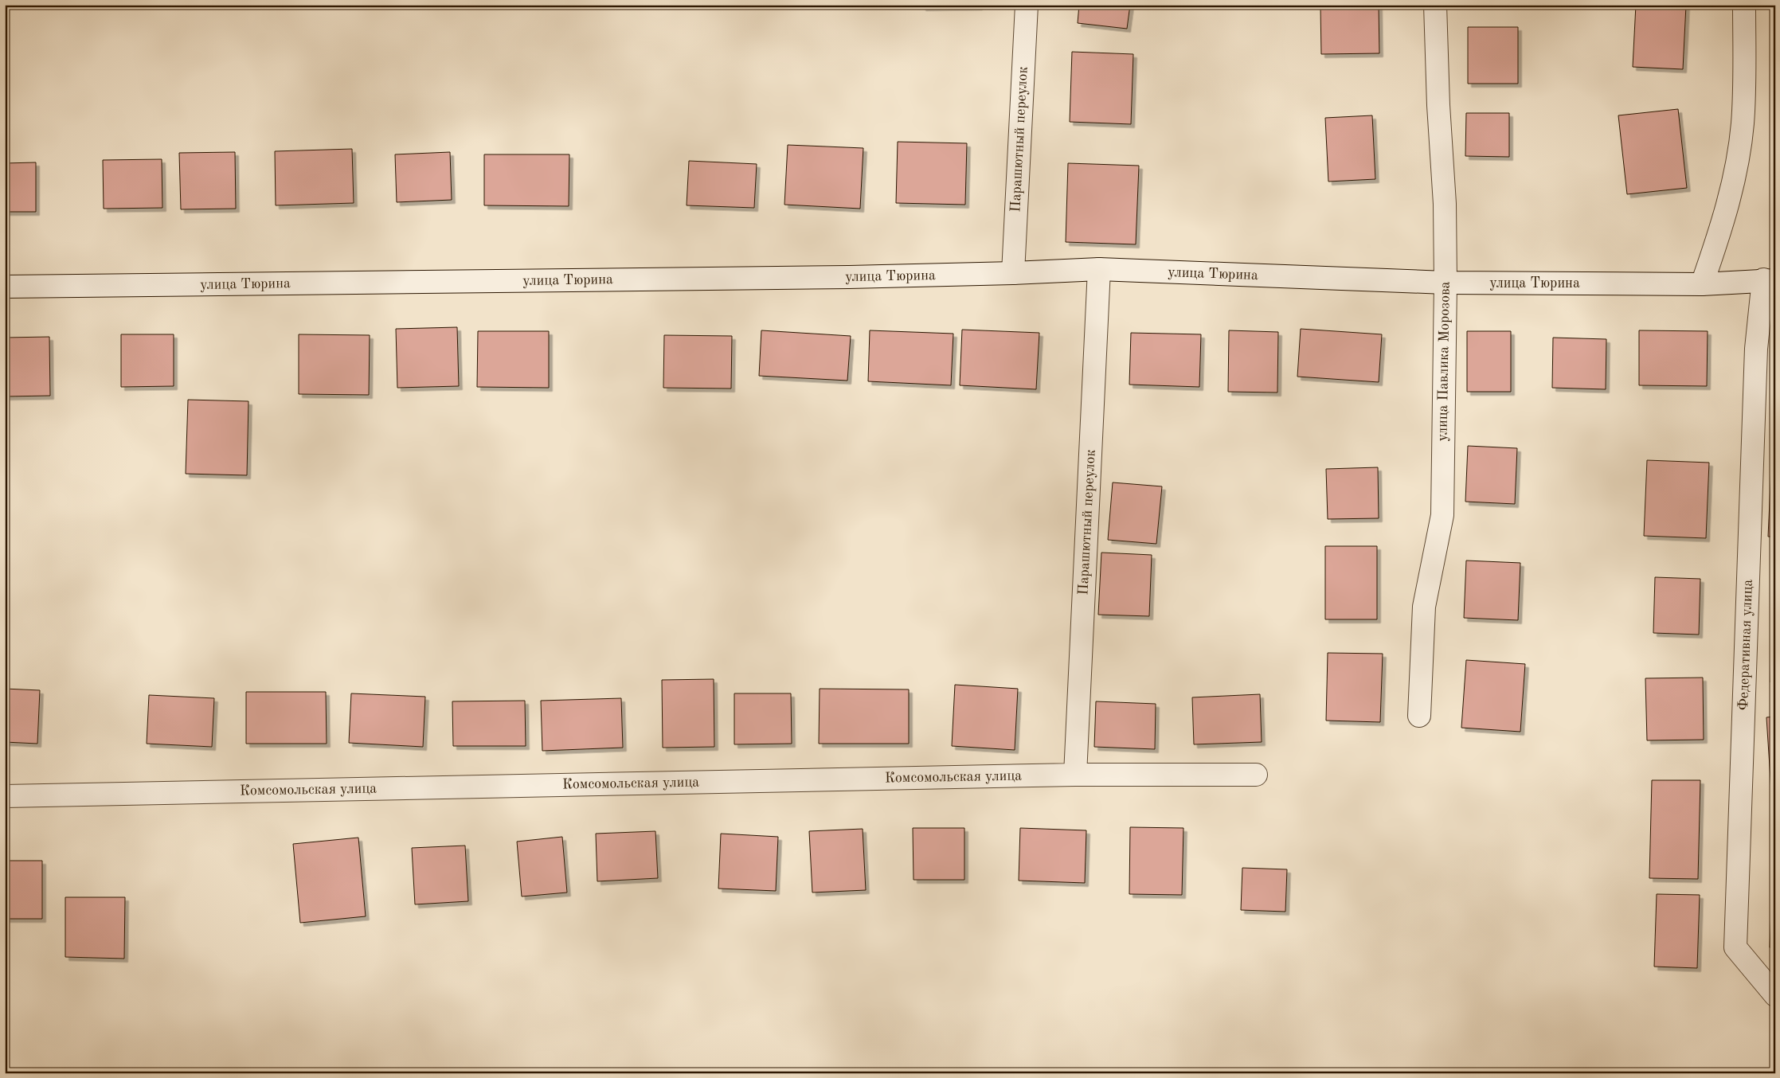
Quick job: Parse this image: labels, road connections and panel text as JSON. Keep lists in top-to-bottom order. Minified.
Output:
{"streets":{"street":["Парашютный переулок","улица Тюрина","улица Павлика Морозова","Федеративная улица","Комсомольская улица"]},"crossings":[["Парашютный переулок","улица Тюрина"],["Парашютный переулок","Комсомольская улица"],["улица Тюрина","улица Павлика Морозова"],["улица Тюрина","Федеративная улица"]]}
